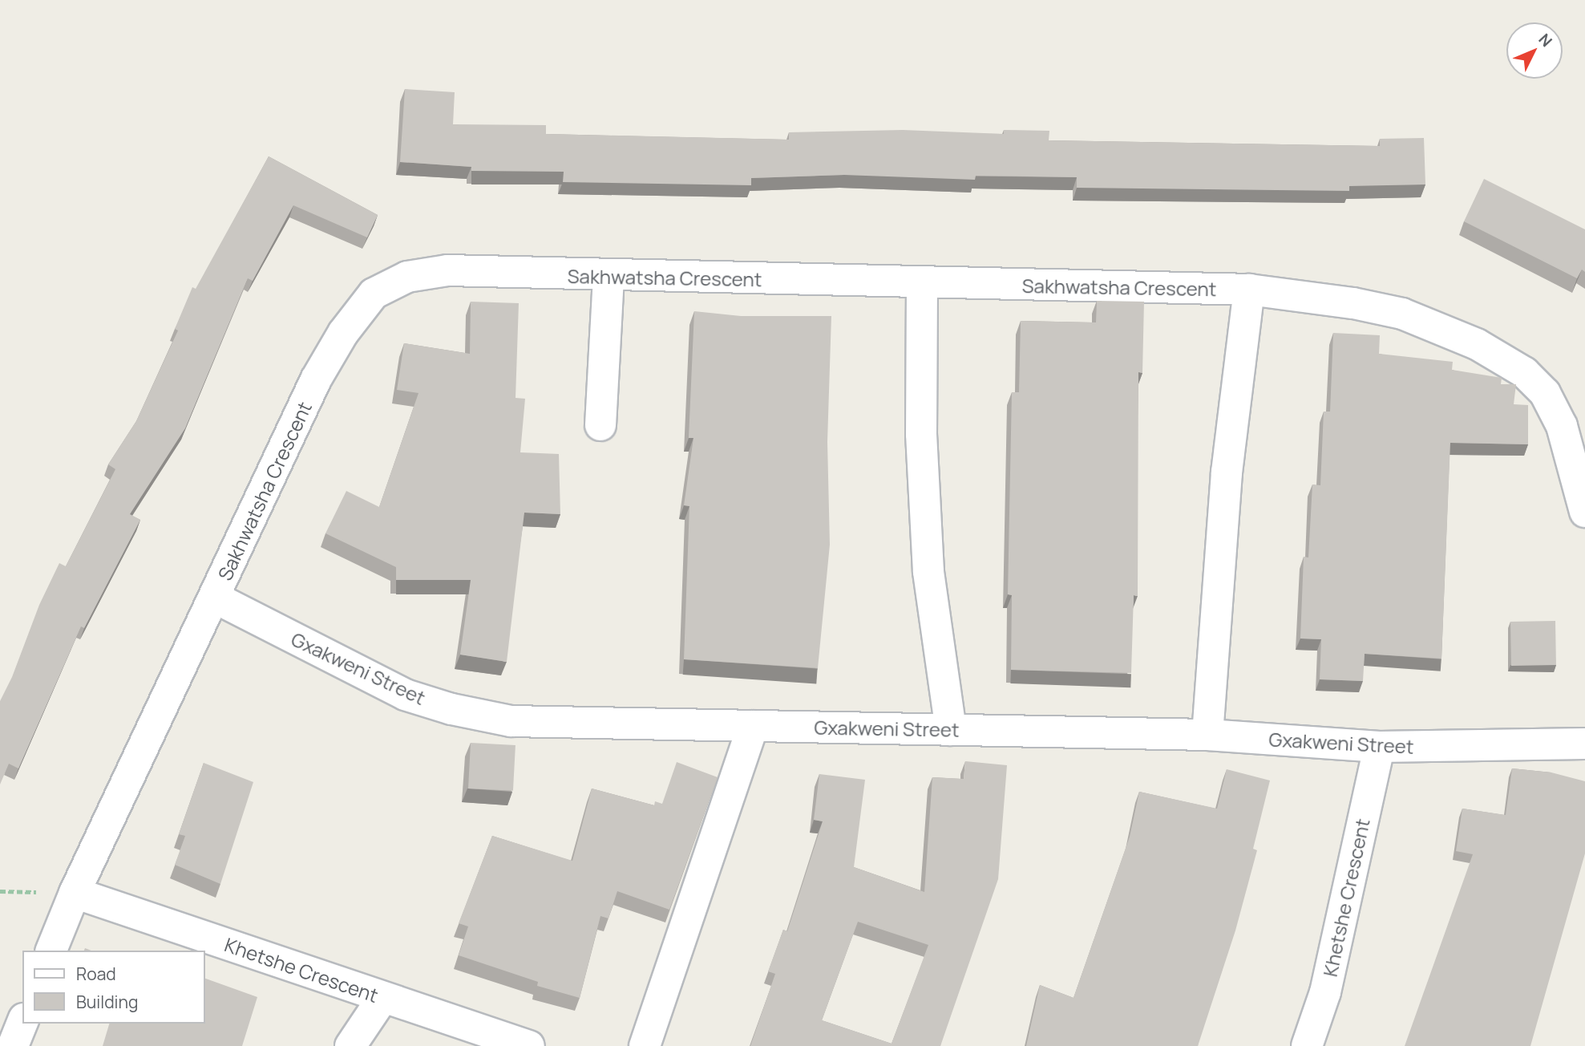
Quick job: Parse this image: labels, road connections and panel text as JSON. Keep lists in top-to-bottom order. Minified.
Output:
{"streets":{"street":["Sakhwatsha Crescent","Gxakweni Street","Khetshe Crescent"]},"crossings":[["Sakhwatsha Crescent","Gxakweni Street"],["Sakhwatsha Crescent","Khetshe Crescent"],["Gxakweni Street","Khetshe Crescent"]],"legend":["Road","Building"],"north":"top right"}
